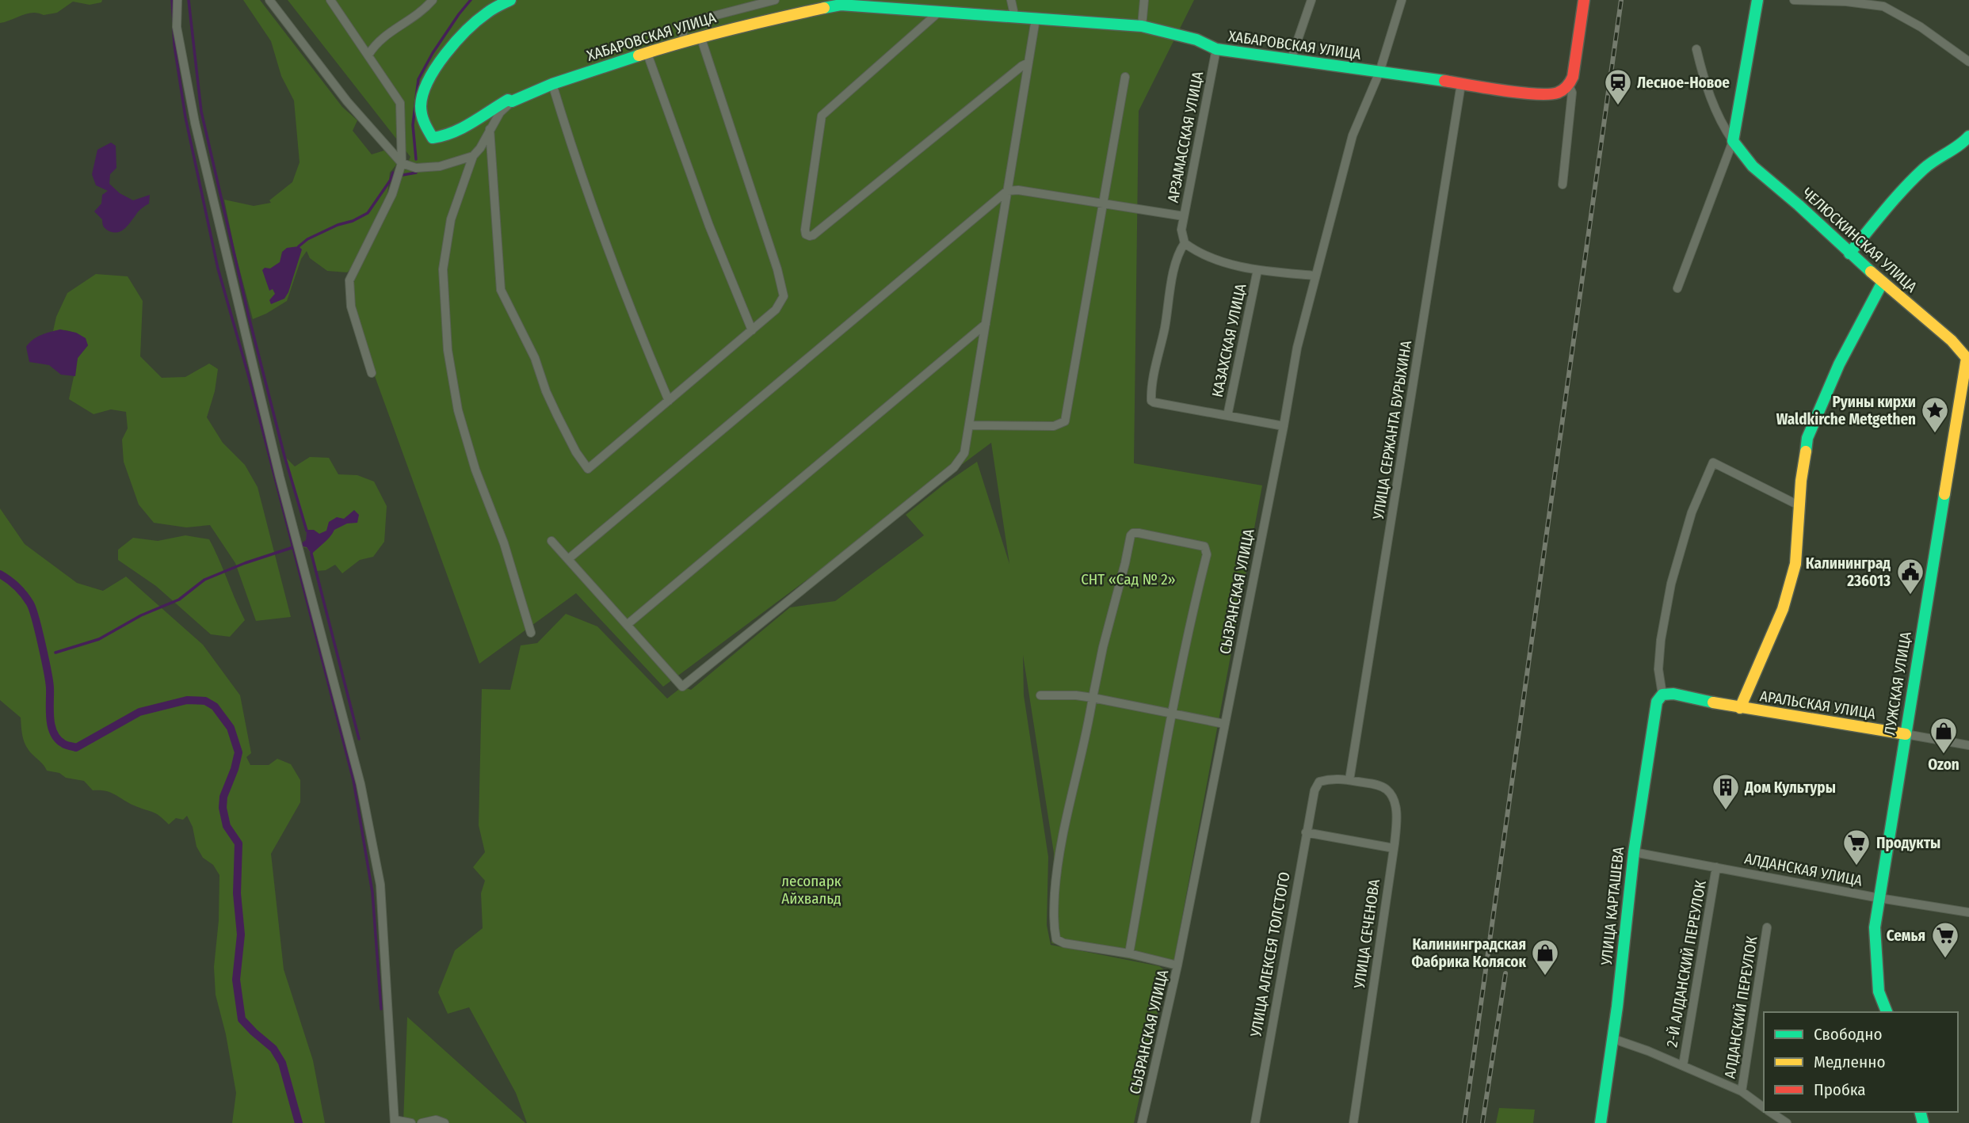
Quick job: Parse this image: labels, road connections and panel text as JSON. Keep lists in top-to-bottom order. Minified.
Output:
{"streets":{"street":["ХАБАРОВСКАЯ УЛИЦА","АРЗАМАССКАЯ УЛИЦА","ЧЕЛЮСКИНСКАЯ УЛИЦА","КАЗАХСКАЯ УЛИЦА","УЛИЦА СЕРЖАНТА БУРЫХИНА","СЫЗРАНСКАЯ УЛИЦА","ЛУЖСКАЯ УЛИЦА","АРАЛЬСКАЯ УЛИЦА","АЛДАНСКАЯ УЛИЦА","УЛИЦА КАРТАШЕВА","УЛИЦА СЕЧЕНОВА","УЛИЦА АЛЕКСЕЯ ТОЛСТОГО","2-Й АЛДАНСКИЙ ПЕРЕУЛОК","АЛДАНСКИЙ ПЕРЕУЛОК"]},"crossings":[["ХАБАРОВСКАЯ УЛИЦА","АРЗАМАССКАЯ УЛИЦА"],["ХАБАРОВСКАЯ УЛИЦА","УЛИЦА СЕРЖАНТА БУРЫХИНА"],["ХАБАРОВСКАЯ УЛИЦА","СЫЗРАНСКАЯ УЛИЦА"],["ЧЕЛЮСКИНСКАЯ УЛИЦА","ЛУЖСКАЯ УЛИЦА"],["УЛИЦА СЕРЖАНТА БУРЫХИНА","УЛИЦА СЕЧЕНОВА"],["ЛУЖСКАЯ УЛИЦА","АРАЛЬСКАЯ УЛИЦА"],["ЛУЖСКАЯ УЛИЦА","АЛДАНСКАЯ УЛИЦА"],["АРАЛЬСКАЯ УЛИЦА","УЛИЦА КАРТАШЕВА"],["АЛДАНСКАЯ УЛИЦА","УЛИЦА КАРТАШЕВА"],["АЛДАНСКАЯ УЛИЦА","2-Й АЛДАНСКИЙ ПЕРЕУЛОК"],["УЛИЦА СЕЧЕНОВА","УЛИЦА АЛЕКСЕЯ ТОЛСТОГО"]],"parks":["СНТ «Сад № 2»","лесопарк Айхвальд"],"places":{"station":["Лесное-Новое"],"place":["Руины кирхи Waldkirche Metgethen"],"public building":["Калининград 236013"],"shop":["Ozon","Калининградская Фабрика Колясок"],"building":["Дом Культуры"],"supermarket":["Продукты","Семья"]},"legend":["Свободно","Медленно","Пробка"]}
